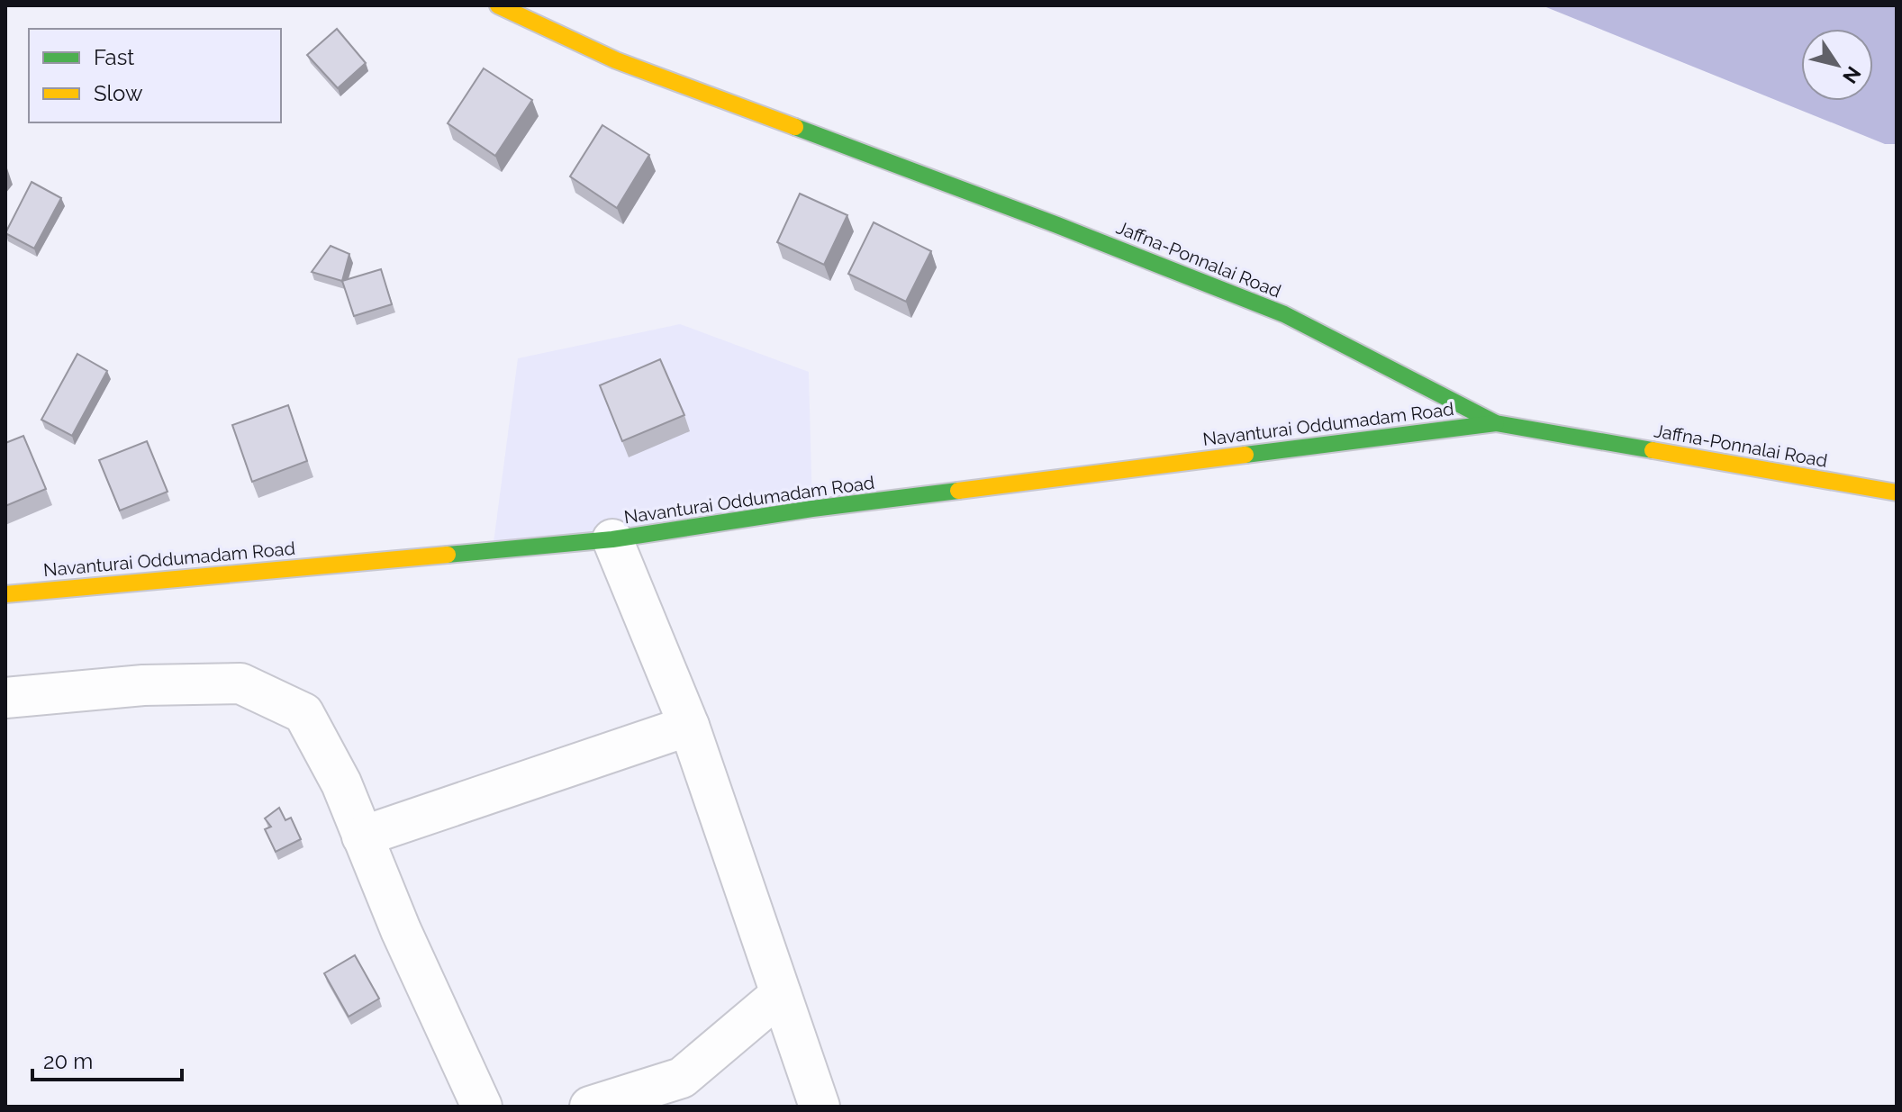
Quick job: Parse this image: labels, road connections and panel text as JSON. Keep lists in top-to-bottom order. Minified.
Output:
{"streets":{"main road":["Jaffna-Ponnalai Road","Navanturai Oddumadam Road"]},"crossings":[["Jaffna-Ponnalai Road","Navanturai Oddumadam Road"]],"legend":["Fast","Slow"],"scale_bar":"20 m","north":"bottom right"}
